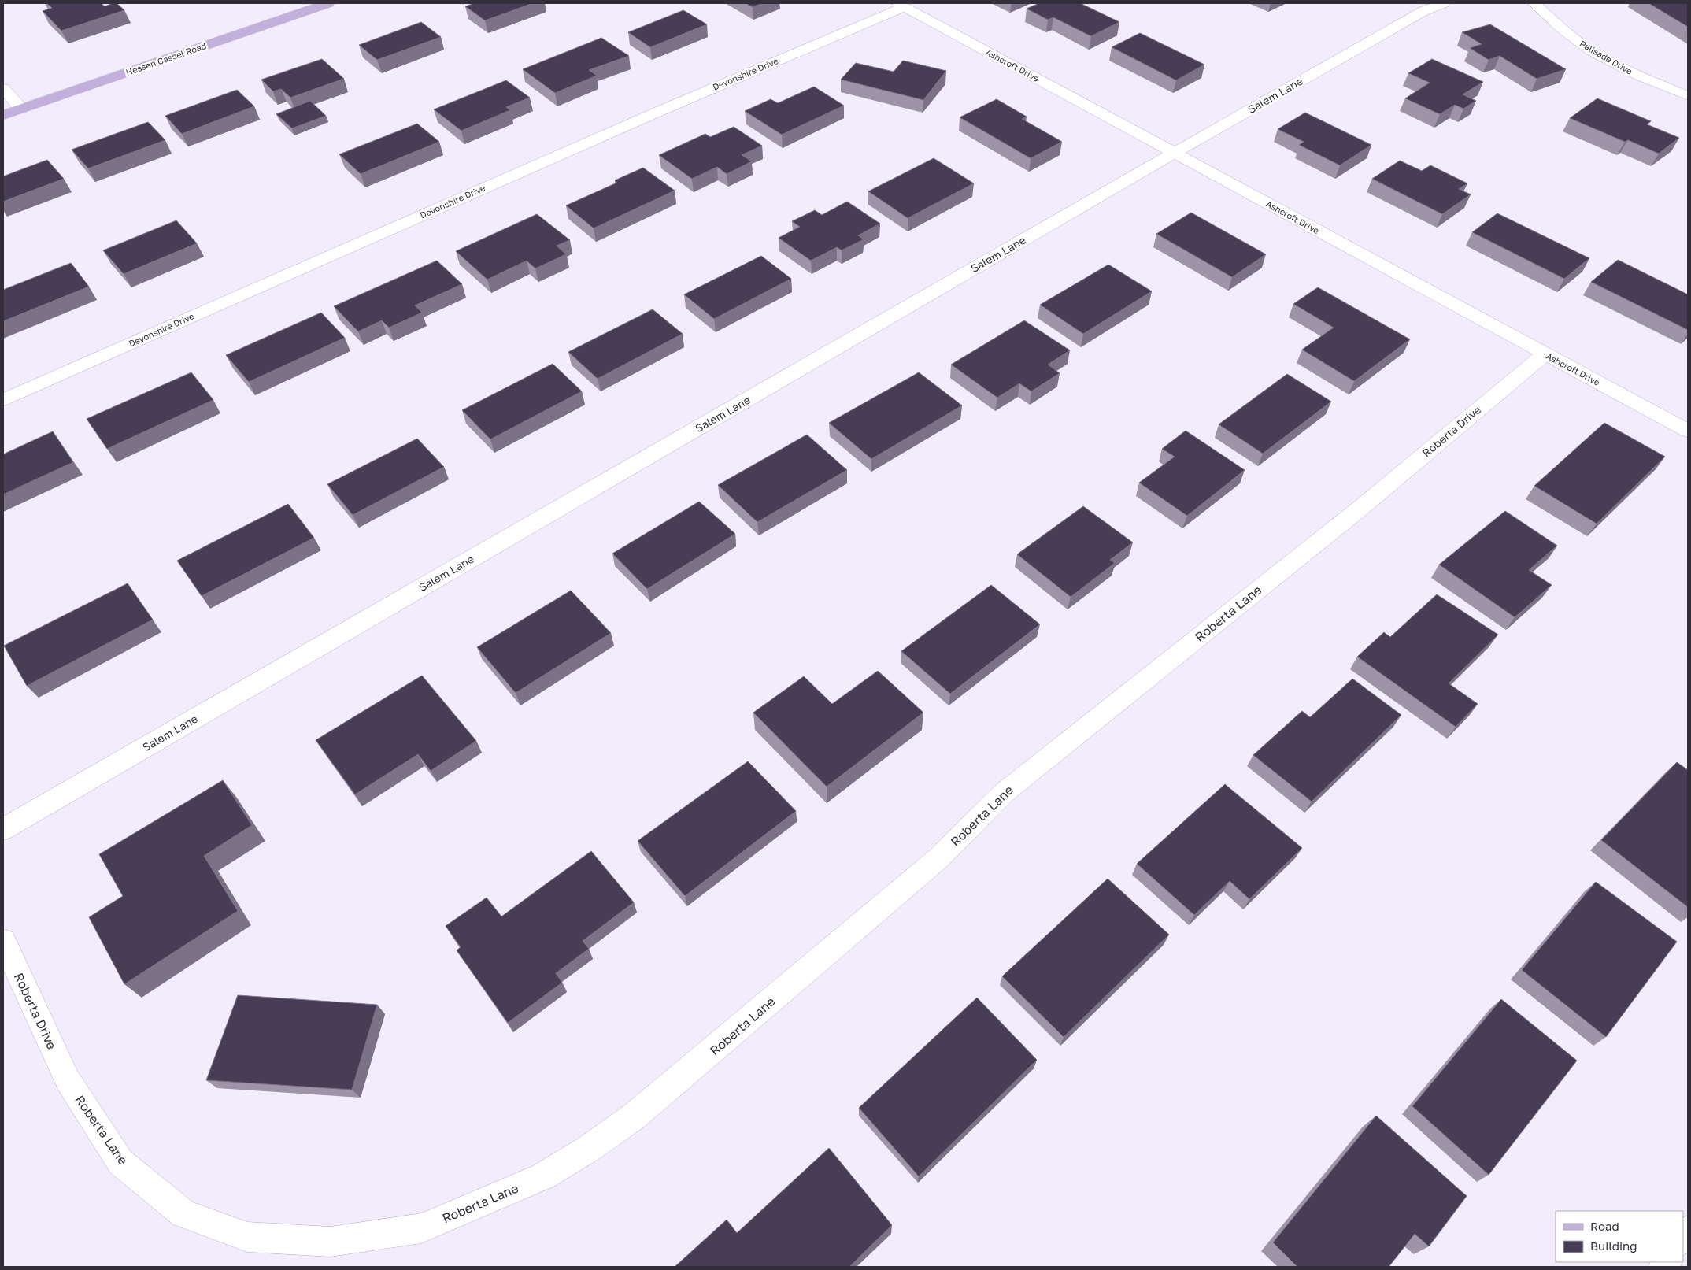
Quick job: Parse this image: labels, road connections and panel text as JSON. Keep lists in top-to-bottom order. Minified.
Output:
{"streets":{"main road":["Hessen Cassel Road"],"street":["Palisade Drive","Ashcroft Drive","Devonshire Drive","Salem Lane","Roberta Drive","Roberta Lane"]},"crossings":[["Ashcroft Drive","Devonshire Drive"],["Ashcroft Drive","Salem Lane"],["Ashcroft Drive","Roberta Drive"],["Roberta Drive","Roberta Lane"]],"legend":["Road","Building"]}
